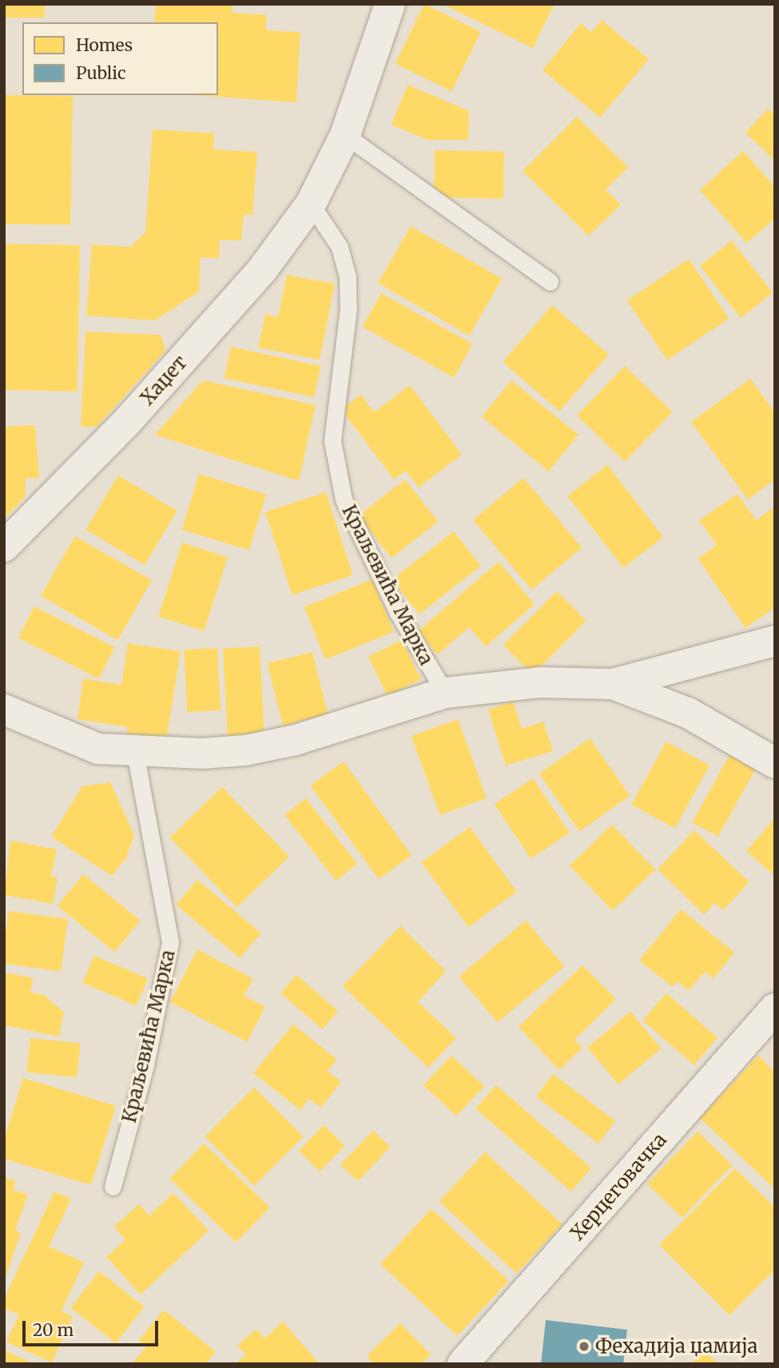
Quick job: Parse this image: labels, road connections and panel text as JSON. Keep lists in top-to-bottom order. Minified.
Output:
{"streets":{"street":["Хаџет","Херцеговачка"],"lane":["Краљевића Марка"]},"crossings":[["Хаџет","Краљевића Марка"]],"places":["Фехадија џамија"],"legend":["Homes","Public"],"scale_bar":"20 m"}
